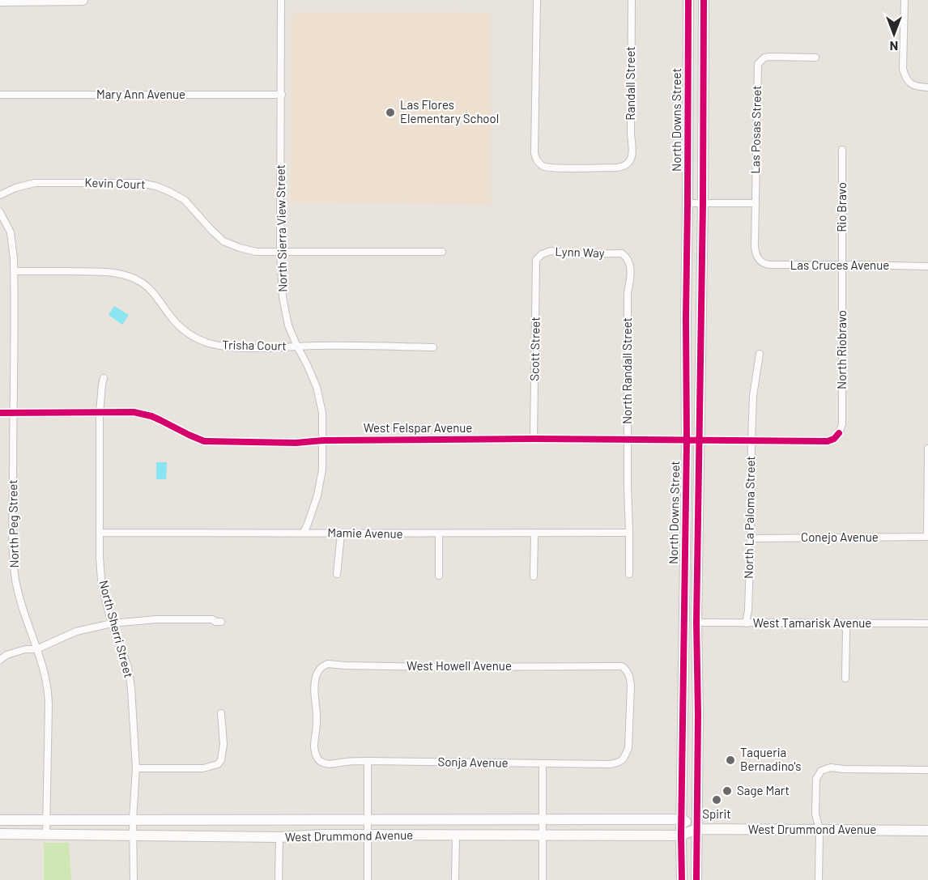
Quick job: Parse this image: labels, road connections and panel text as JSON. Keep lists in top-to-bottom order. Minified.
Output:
{"streets":{"main road":["North Downs Street","West Drummond Avenue"],"street":["Randall Street","Mary Ann Avenue","Las Posas Street","Kevin Court","Rio Bravo","North Sierra View Street","Lynn Way","Las Cruces Avenue","Trisha Court","Scott Street","North Riobravo","North Randall Street","West Felspar Avenue","North La Paloma Street","North Peg Street","Mamie Avenue","Conejo Avenue","West Tamarisk Avenue","North Sherri Street","West Howell Avenue","Sonja Avenue"]},"crossings":[["Mary Ann Avenue","North Sierra View Street"],["North Downs Street","West Felspar Avenue"],["North Downs Street","West Tamarisk Avenue"],["North Downs Street","West Drummond Avenue"],["Las Posas Street","Las Cruces Avenue"],["Kevin Court","North Sierra View Street"],["Rio Bravo","Las Cruces Avenue"],["Rio Bravo","North Riobravo"],["North Sierra View Street","Trisha Court"],["North Sierra View Street","West Felspar Avenue"],["North Sierra View Street","Mamie Avenue"],["Lynn Way","Scott Street"],["Lynn Way","North Randall Street"],["Las Cruces Avenue","North Riobravo"],["Trisha Court","North Peg Street"],["Scott Street","West Felspar Avenue"],["North Riobravo","West Felspar Avenue"],["North Randall Street","West Felspar Avenue"],["North Randall Street","Mamie Avenue"],["West Felspar Avenue","North La Paloma Street"],["West Felspar Avenue","North Peg Street"],["West Felspar Avenue","North Sherri Street"],["North La Paloma Street","Conejo Avenue"],["North La Paloma Street","West Tamarisk Avenue"],["North Peg Street","West Drummond Avenue"],["Mamie Avenue","North Sherri Street"],["North Sherri Street","West Drummond Avenue"],["West Howell Avenue","Sonja Avenue"]],"places":["Las Flores Elementary School","Taqueria Bernadino's","Sage Mart","Spirit"],"north":"bottom"}
